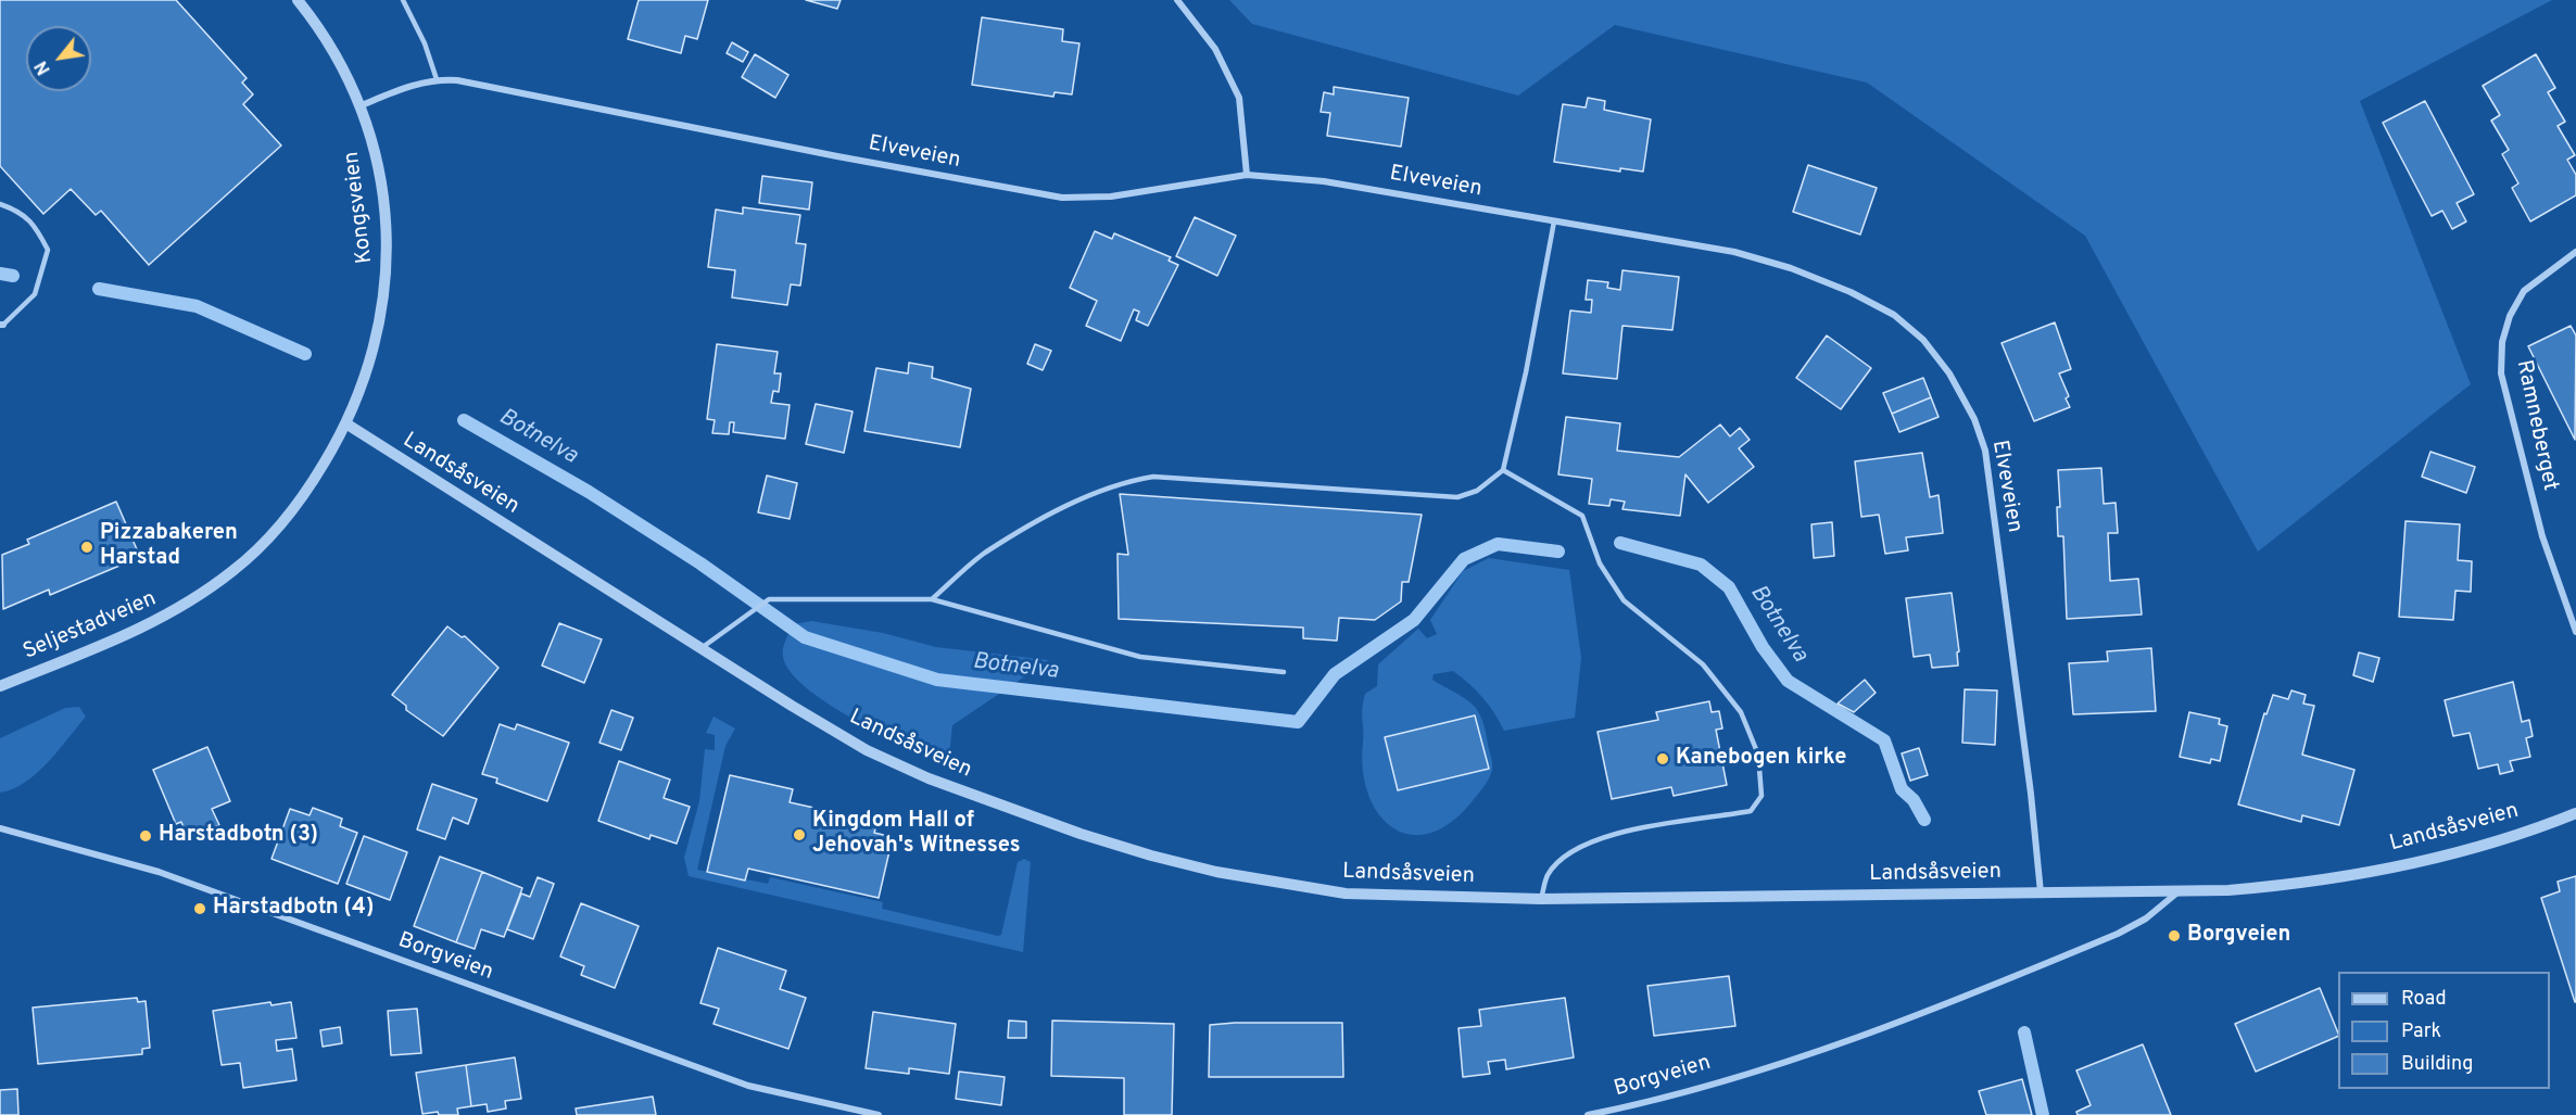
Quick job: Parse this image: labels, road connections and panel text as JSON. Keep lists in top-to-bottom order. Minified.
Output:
{"streets":{"street":["Elveveien","Kongsveien","Ramneberget","Landsåsveien","Seljestadveien","Borgveien"]},"crossings":[["Elveveien","Kongsveien"],["Elveveien","Landsåsveien"],["Kongsveien","Landsåsveien"],["Kongsveien","Seljestadveien"],["Landsåsveien","Seljestadveien"],["Landsåsveien","Borgveien"]],"water":["Botnelva"],"places":["Pizzabakeren Harstad","Kanebogen kirke","Kingdom Hall of Jehovah's Witnesses","Harstadbotn (3)","Harstadbotn (4)","Borgveien"],"legend":["Road","Park","Building"],"north":"bottom left"}
